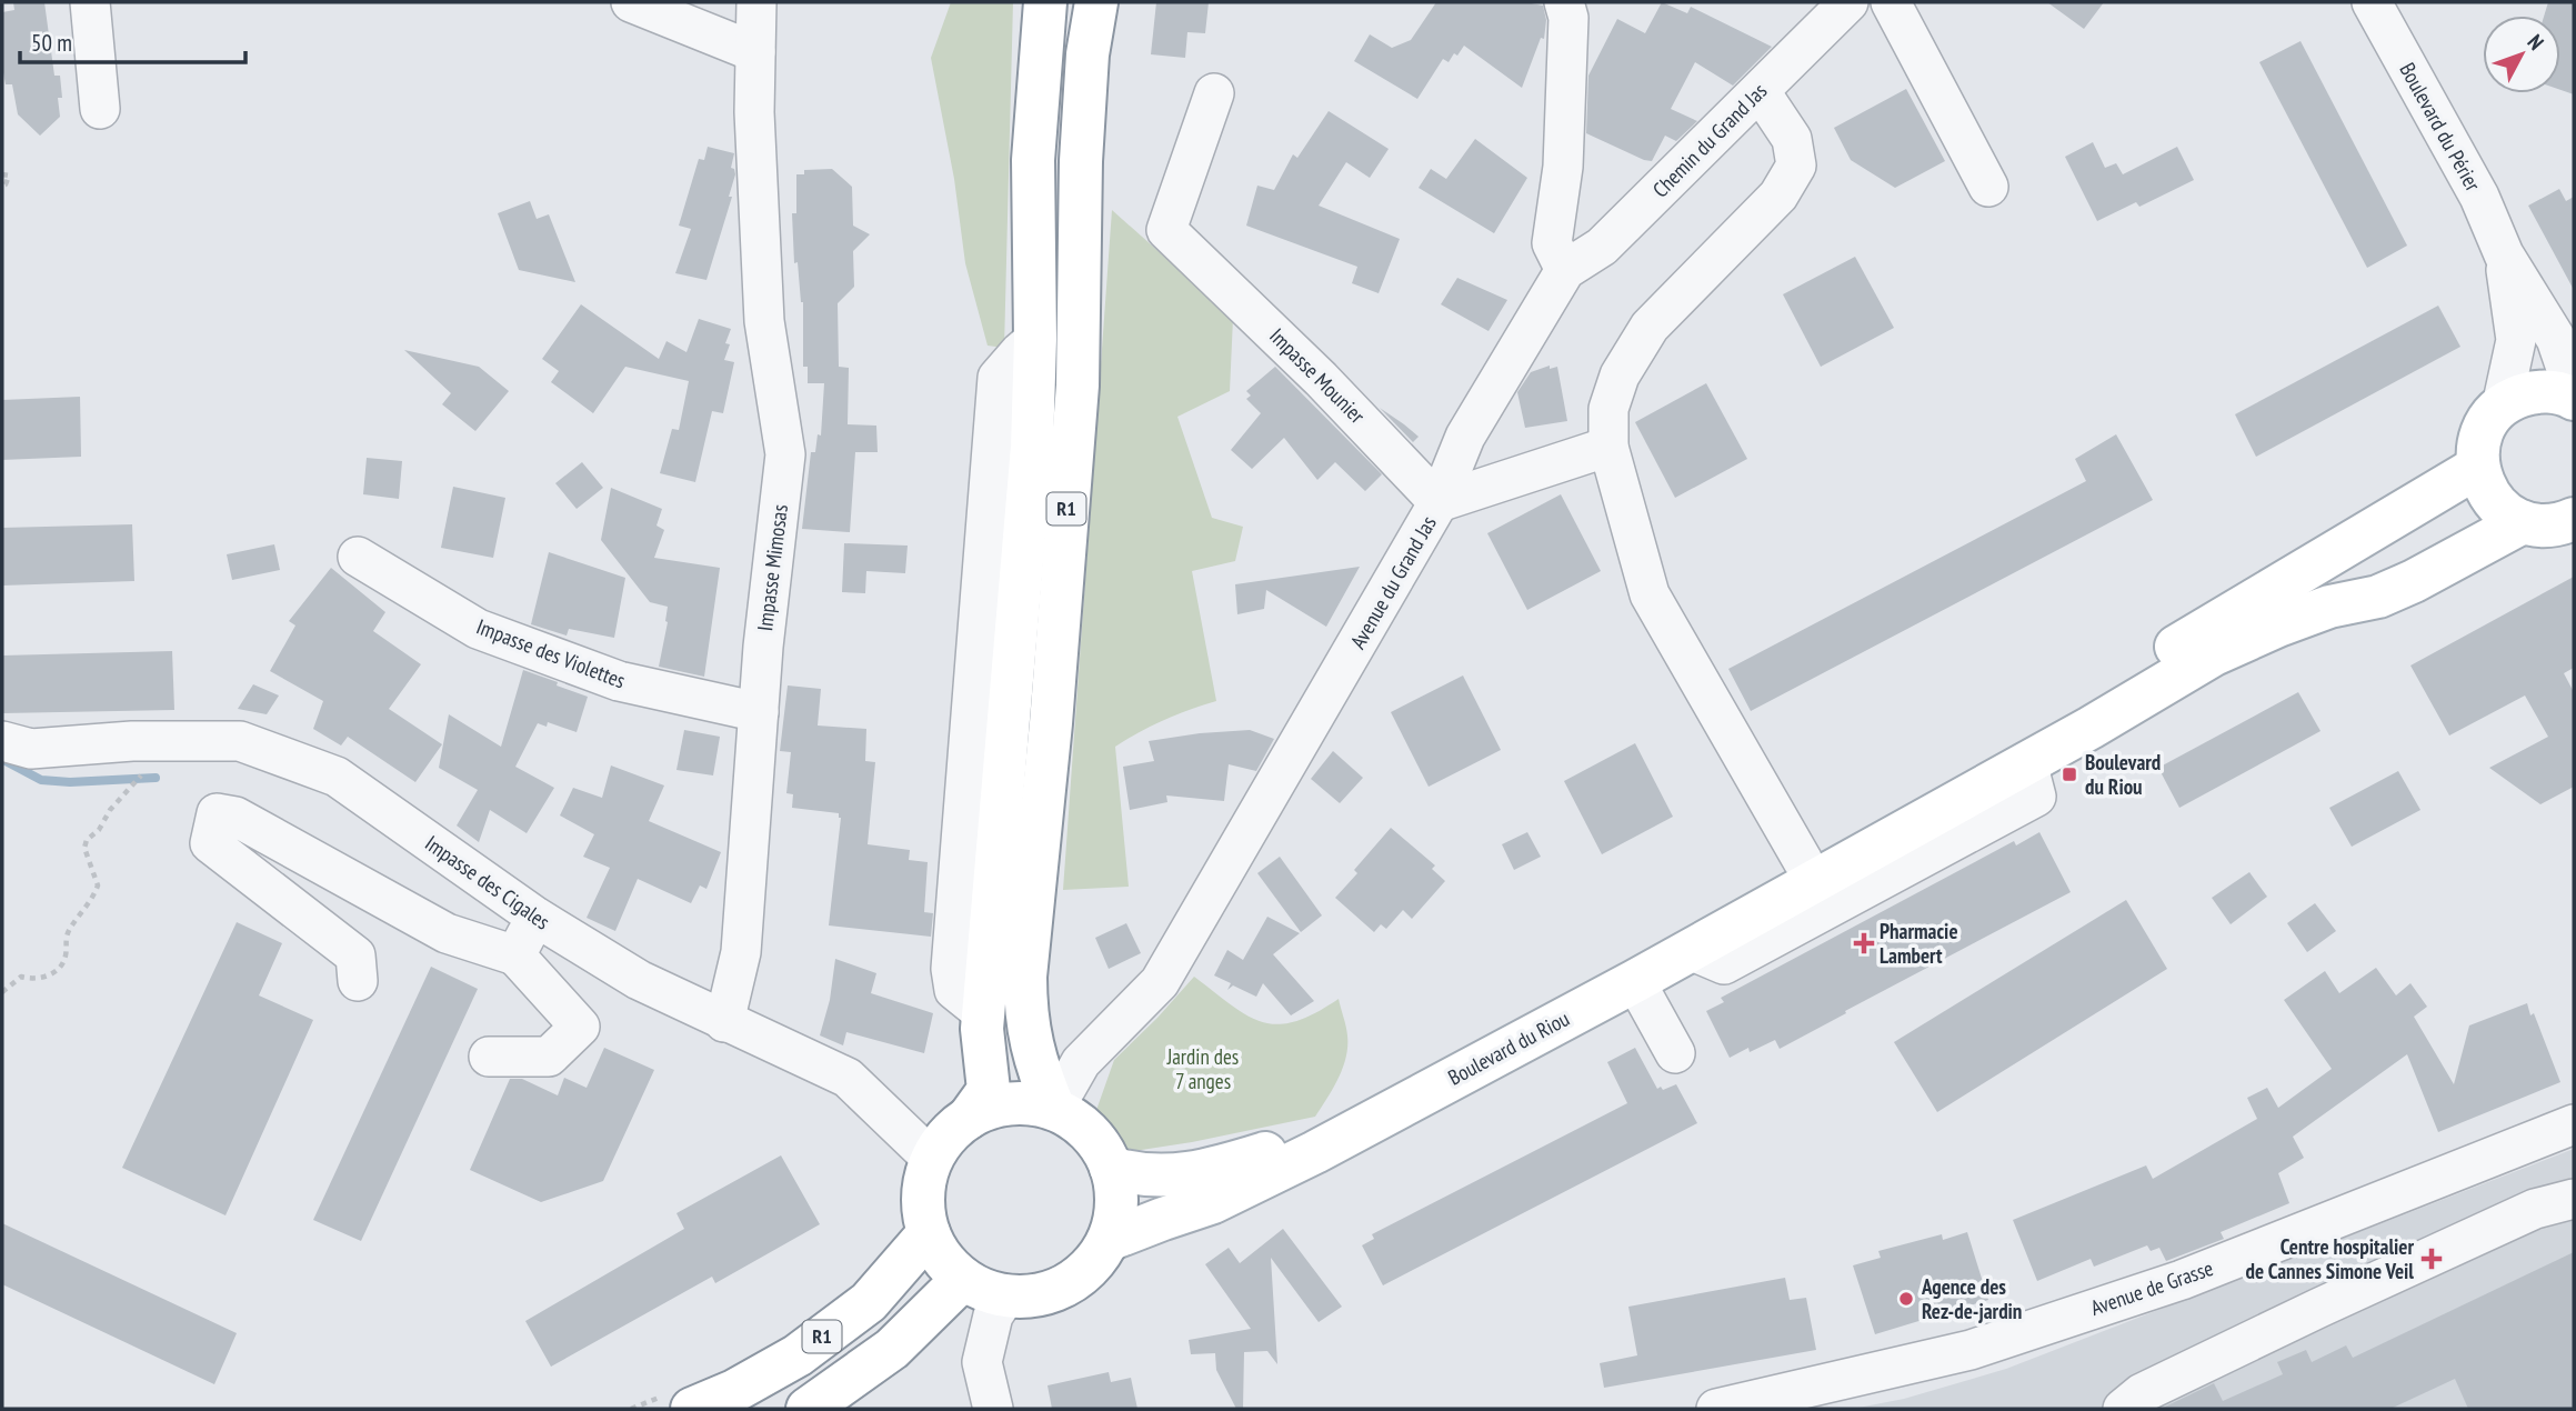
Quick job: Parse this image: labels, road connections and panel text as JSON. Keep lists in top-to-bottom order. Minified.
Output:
{"streets":{"main road":["R1","Boulevard du Riou"],"street":["Boulevard du Périer","Chemin du Grand Jas","Impasse Mounier","Impasse Mimosas","Avenue du Grand Jas","Impasse des Violettes","Impasse des Cigales","Avenue de Grasse"]},"crossings":[["Chemin du Grand Jas","Avenue du Grand Jas"],["Impasse Mounier","Avenue du Grand Jas"],["R1","Avenue du Grand Jas"],["R1","Impasse des Cigales"],["R1","Boulevard du Riou"],["Impasse Mimosas","Impasse des Violettes"],["Impasse Mimosas","Impasse des Cigales"],["Avenue du Grand Jas","Impasse des Cigales"],["Avenue du Grand Jas","Boulevard du Riou"],["Impasse des Cigales","Boulevard du Riou"]],"parks":["Jardin des 7 anges"],"places":{"transit":["Boulevard du Riou"],"health":["Pharmacie Lambert","Centre hospitalier de Cannes Simone Veil"],"other":["Agence des Rez-de-jardin"]},"scale_bar":"50 m","north":"top right"}
